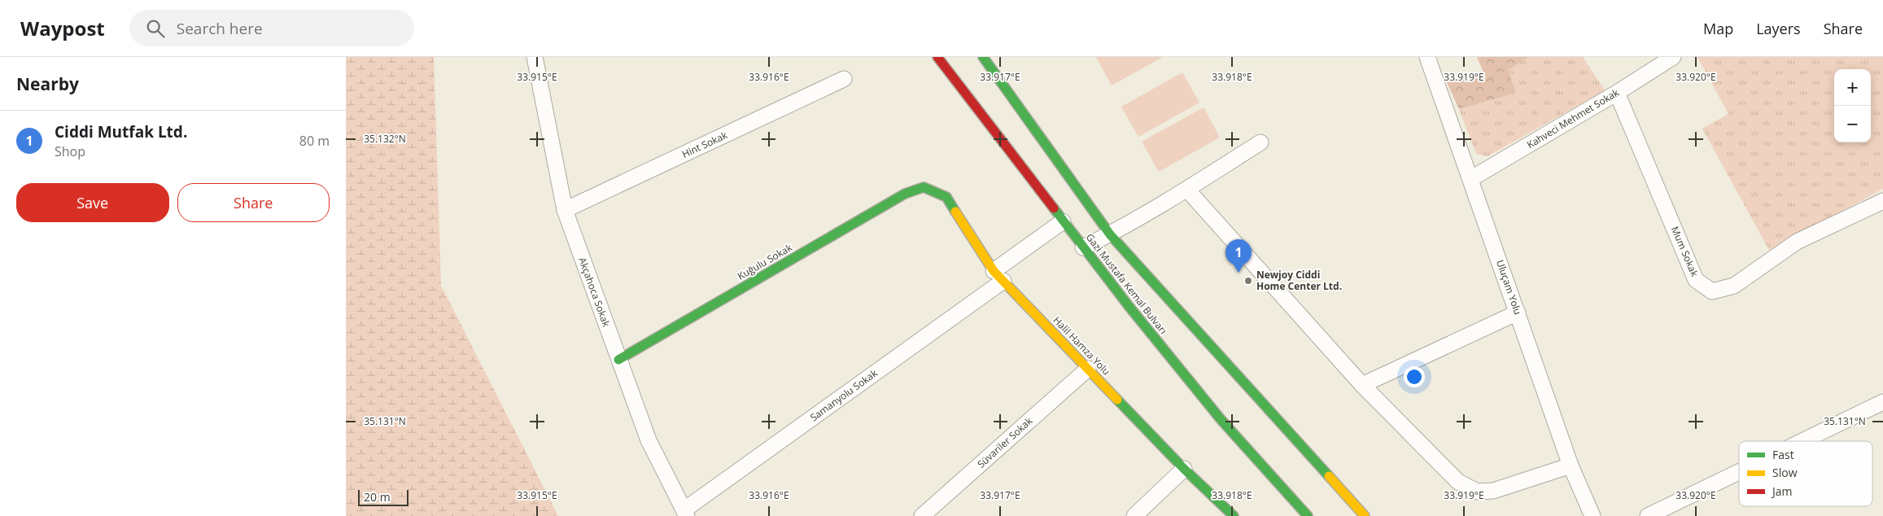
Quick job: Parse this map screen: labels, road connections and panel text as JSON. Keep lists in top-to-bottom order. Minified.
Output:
{"streets":{"street":["Kahveci Mehmet Sokak","Hint Sokak","Mum Sokak","Kuğulu Sokak","Gazi Mustafa Kemal Bulvarı","Uluçam Yolu","Akçahoca Sokak","Halil Hamza Yolu","Samanyolu Sokak","Süvariler Sokak"]},"crossings":[["Kahveci Mehmet Sokak","Mum Sokak"],["Kahveci Mehmet Sokak","Uluçam Yolu"],["Hint Sokak","Akçahoca Sokak"],["Kuğulu Sokak","Akçahoca Sokak"],["Kuğulu Sokak","Halil Hamza Yolu"],["Gazi Mustafa Kemal Bulvarı","Samanyolu Sokak"],["Akçahoca Sokak","Samanyolu Sokak"],["Halil Hamza Yolu","Samanyolu Sokak"],["Halil Hamza Yolu","Süvariler Sokak"]],"places":["Newjoy Ciddi Home Center Ltd."],"legend":["Fast","Slow","Jam"],"scale_bar":"20 m","page":{"header":"Waypost","search":"Search here","nav":["Map","Layers","Share"],"heading":"Nearby","map_buttons":["+","−"],"list":[{"mark":"1","name":"Ciddi Mutfak Ltd.","note":"Shop","value":"80 m"}],"buttons":["Save","Share"],"pins":"1","scale":"20 m"},"coordinates":["33.915°E","33.916°E","33.917°E","33.918°E","33.919°E","33.920°E","35.132°N","35.131°N"]}
